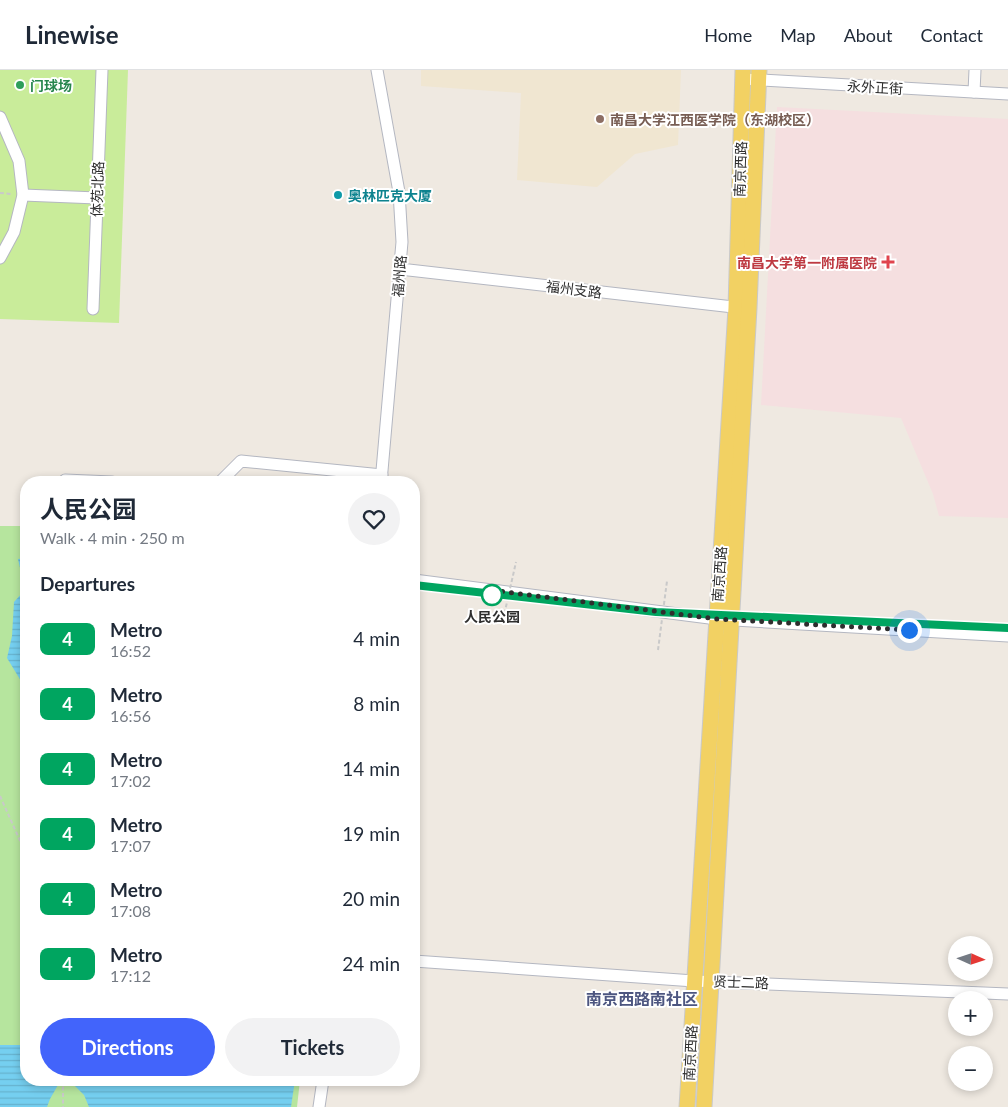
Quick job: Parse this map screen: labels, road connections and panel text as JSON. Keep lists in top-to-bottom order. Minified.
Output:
{"streets":{"main road":["南京西路"],"street":["永外正街","体苑北路","福州路","福州支路","贤士二路"]},"crossings":[["永外正街","南京西路"],["南京西路","福州支路"],["南京西路","贤士二路"],["福州路","福州支路"]],"districts":["南京西路南社区"],"places":{"other":["门球场","南昌大学江西医学院（东湖校区）","奥林匹克大厦","人民公园"],"health":["南昌大学第一附属医院"]},"lines":["metro line 4"],"north":"right","page":{"header":"Linewise","nav":["Home","Map","About","Contact"],"heading":[["人民公园","Walk · 4 min · 250 m"],"Departures"],"list":[{"mark":"4","name":"Metro","note":"16:52","value":"4 min"},{"mark":"4","name":"Metro","note":"16:56","value":"8 min"},{"mark":"4","name":"Metro","note":"17:02","value":"14 min"},{"mark":"4","name":"Metro","note":"17:07","value":"19 min"},{"mark":"4","name":"Metro","note":"17:08","value":"20 min"},{"mark":"4","name":"Metro","note":"17:12","value":"24 min"}],"map_buttons":["+","−"],"buttons":["Directions","Tickets"]}}
